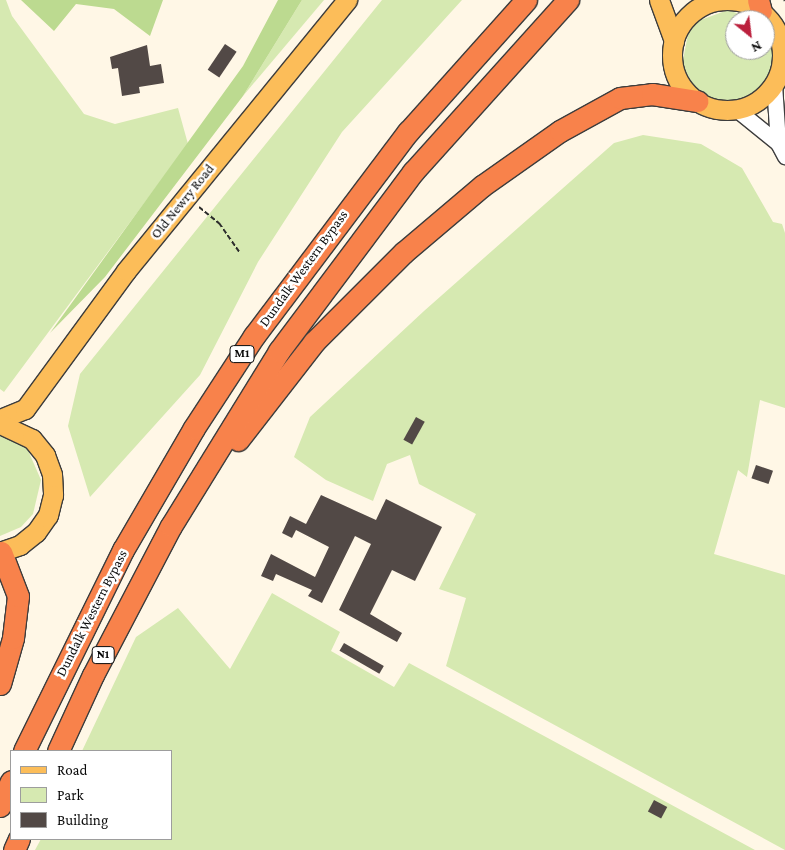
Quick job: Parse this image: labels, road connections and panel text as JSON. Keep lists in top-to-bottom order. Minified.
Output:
{"streets":{"highway":["Dundalk Western Bypass","M1","N1"],"main road":["Old Newry Road"]},"crossings":[["Dundalk Western Bypass","N1"]],"legend":["Road","Park","Building"],"north":"bottom right"}
